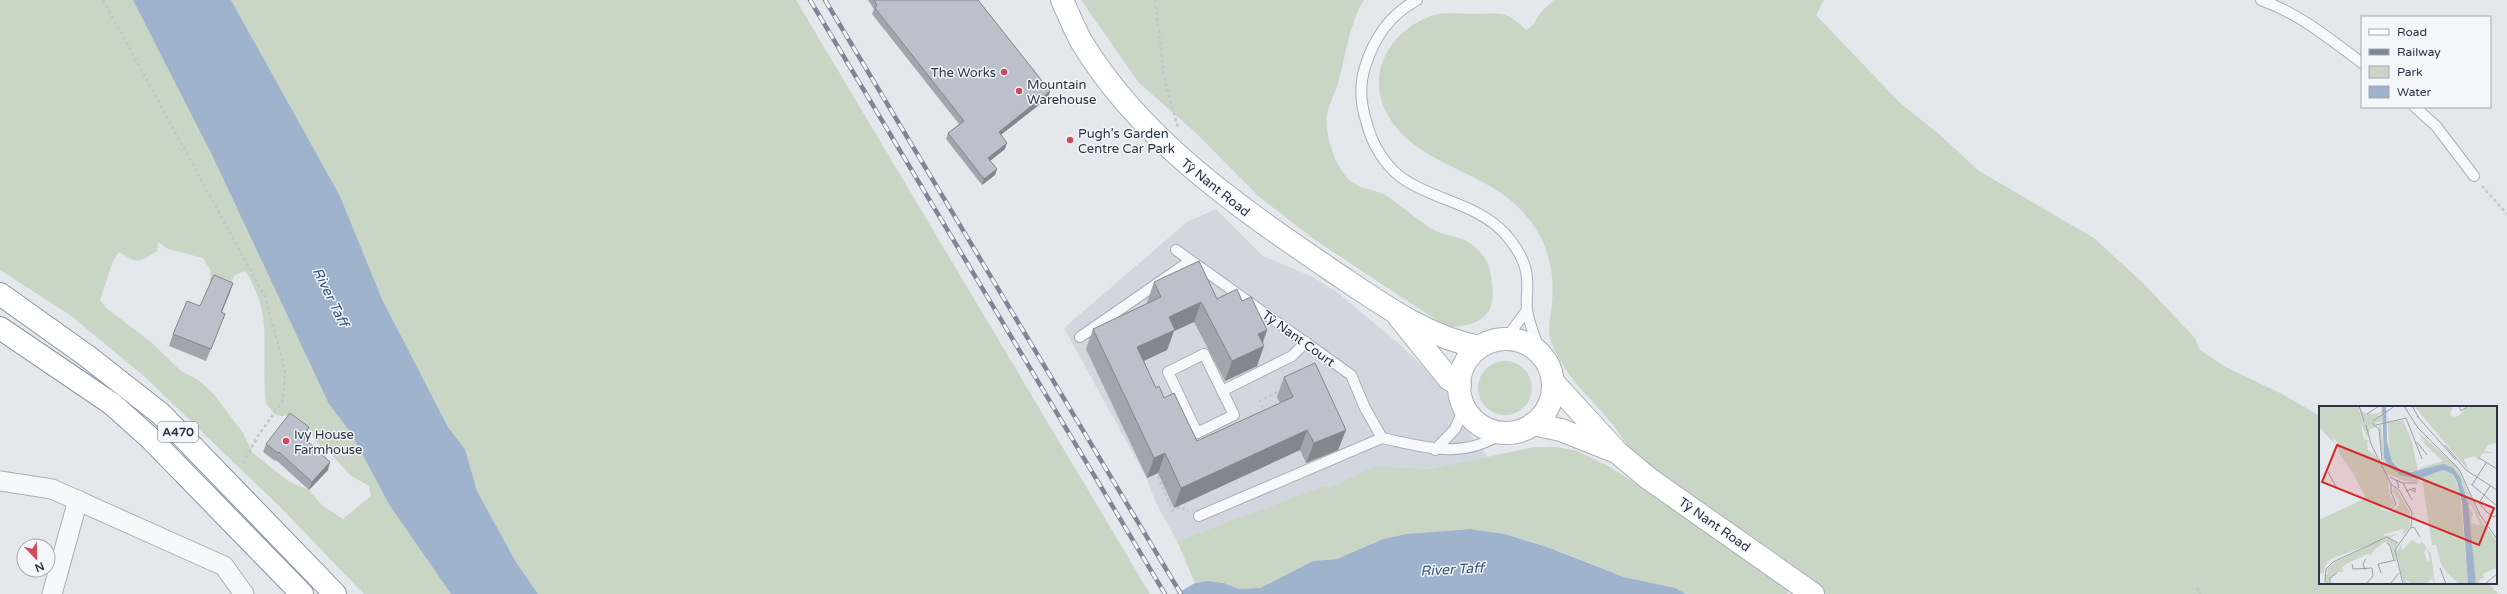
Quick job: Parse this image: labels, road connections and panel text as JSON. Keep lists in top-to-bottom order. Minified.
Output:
{"streets":{"main road":["Tŷ Nant Road","A470"],"lane":["Tŷ Nant Court"]},"water":["River Taff"],"places":["The Works","Mountain Warehouse","Pugh's Garden Centre Car Park","Ivy House Farmhouse"],"legend":["Road","Railway","Park","Water"],"north":"bottom"}
